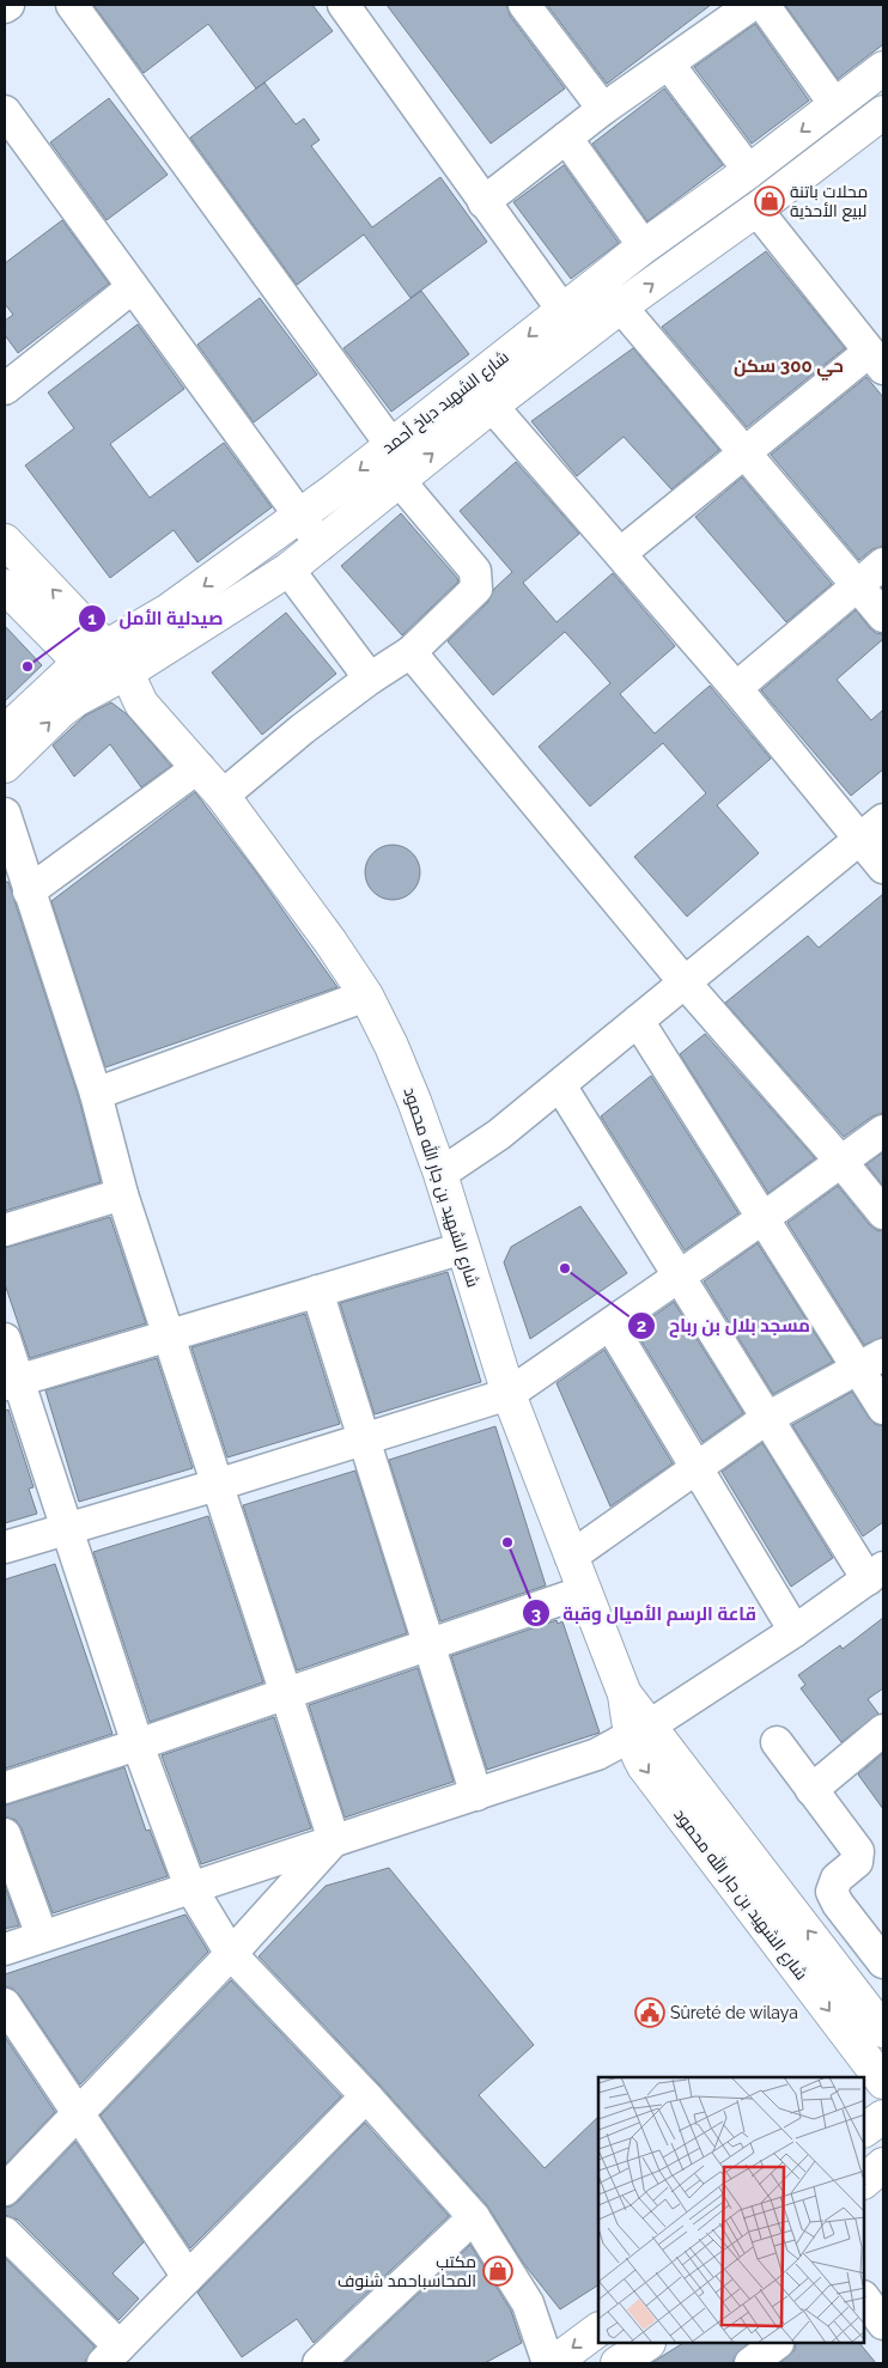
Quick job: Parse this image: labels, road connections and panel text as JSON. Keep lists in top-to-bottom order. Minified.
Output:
{"streets":{"street":["شارع الشهيد دباخ أحمد","شارع الشهيد بن جار الله محمود"]},"crossings":[["شارع الشهيد دباخ أحمد","شارع الشهيد بن جار الله محمود"]],"districts":["حي 300 سكن"],"places":{"shop":["محلات باتنة لبيع الأحذية","مكتب المحاسباحمد شنوف"],"other":["صيدلية الأمل","مسجد بلال بن رباح","قاعة الرسم الأميال وقبة"],"public building":["Sûreté de wilaya"]}}
